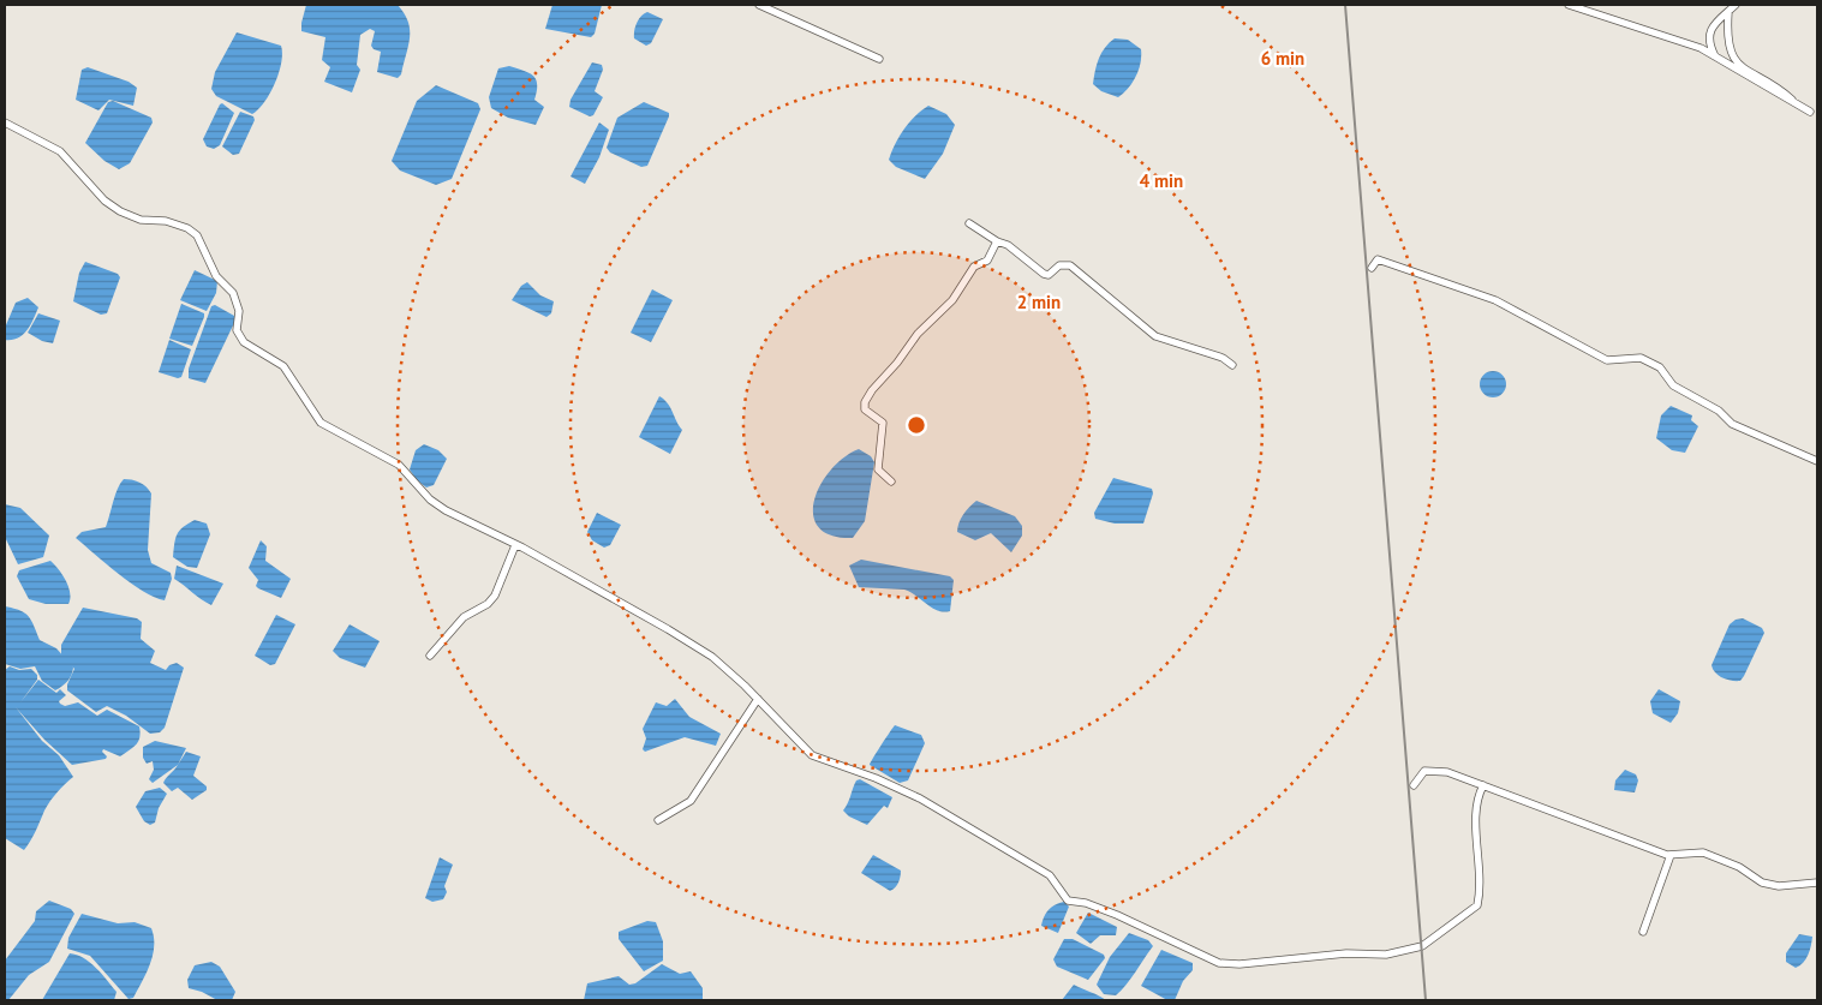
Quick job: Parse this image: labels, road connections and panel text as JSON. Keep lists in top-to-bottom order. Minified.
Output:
{"rings":["6 min","4 min","2 min"]}
